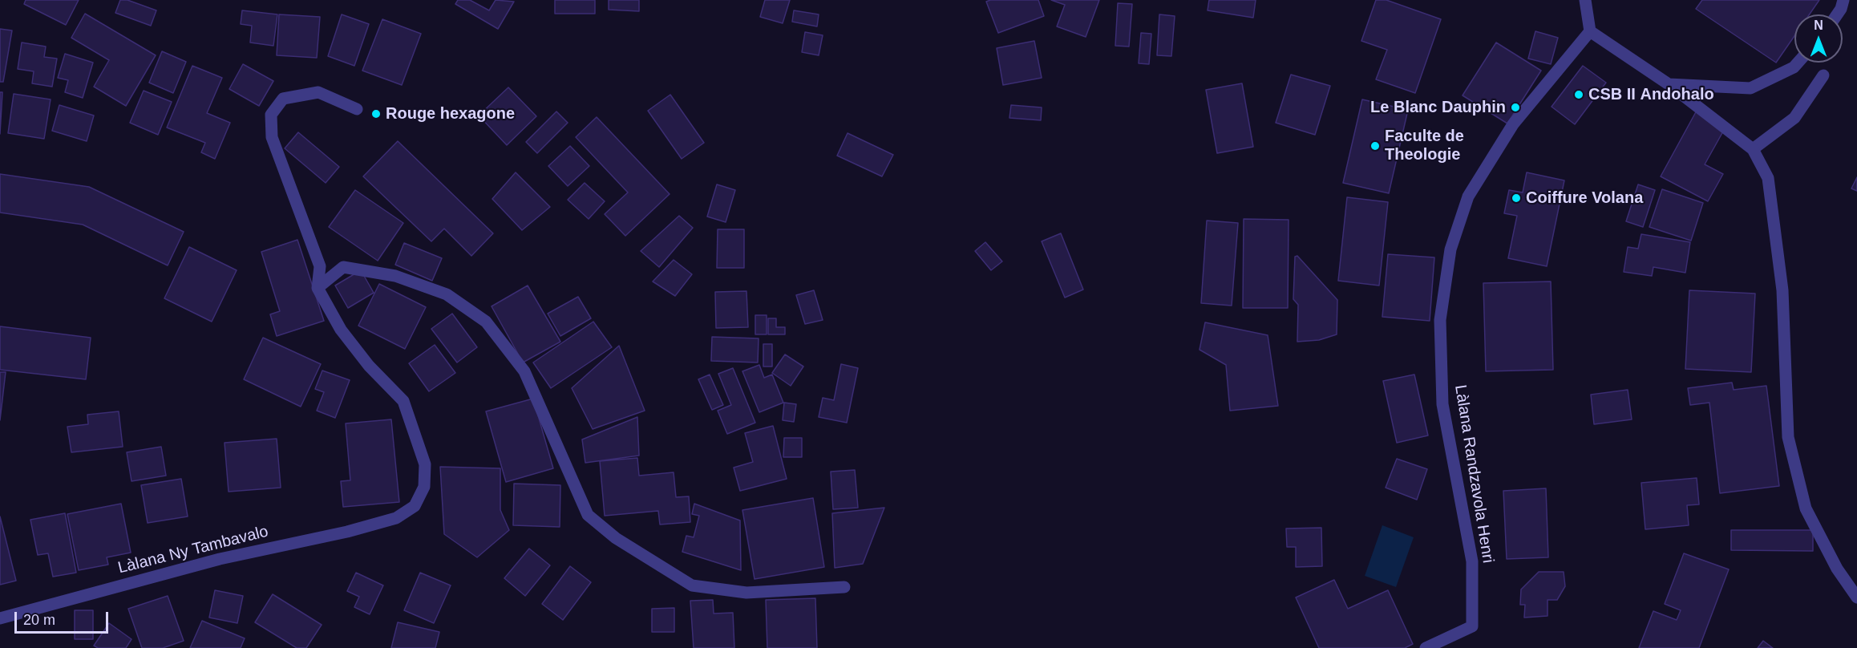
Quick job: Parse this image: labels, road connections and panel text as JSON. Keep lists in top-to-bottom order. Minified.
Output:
{"streets":{"street":["Làlana Randzavola Henri","Làlana Ny Tambavalo"]},"places":["CSB II Andohalo","Le Blanc Dauphin","Rouge hexagone","Faculte de Theologie","Coiffure Volana"],"scale_bar":"20 m","north":"top"}
